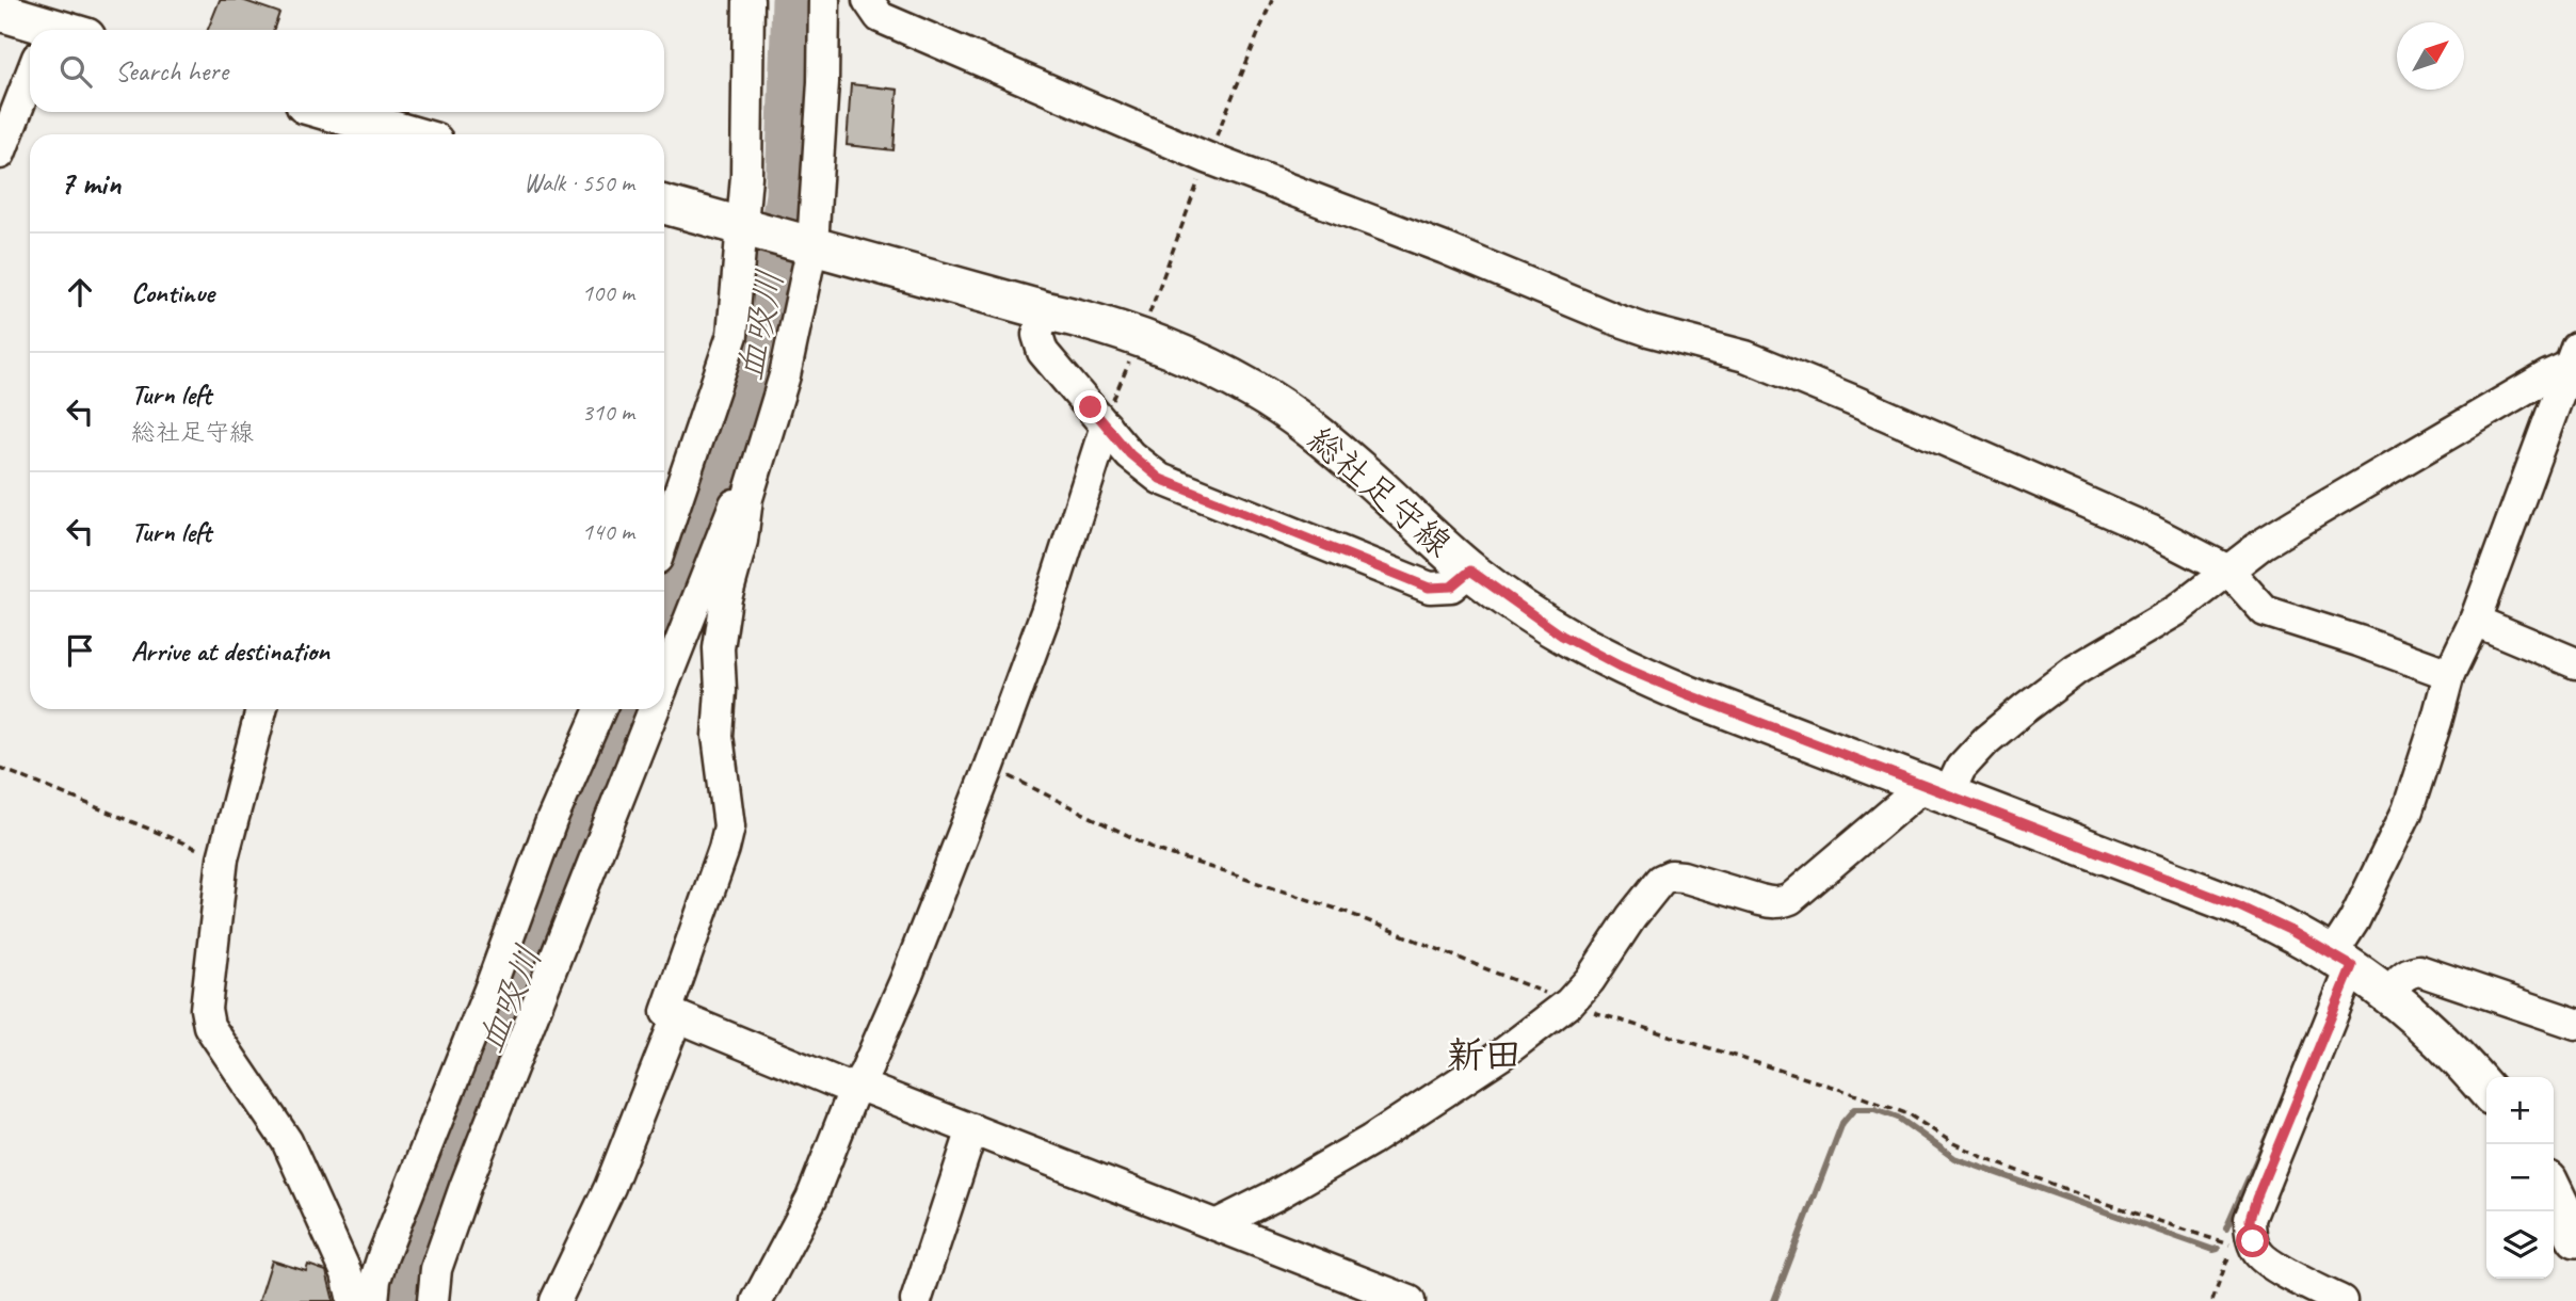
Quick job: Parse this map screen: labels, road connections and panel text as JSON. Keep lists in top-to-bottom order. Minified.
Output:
{"streets":{"main road":["総社足守線"]},"districts":["新田"],"water":["血吸川"],"north":"top right","page":{"search":"Search here","heading":["7 min","Walk · 550 m"],"list":[["Continue","100 m"],["Turn left","総社足守線","310 m"],["Turn left","140 m"],"Arrive at destination"],"map_buttons":["+","−"]}}
